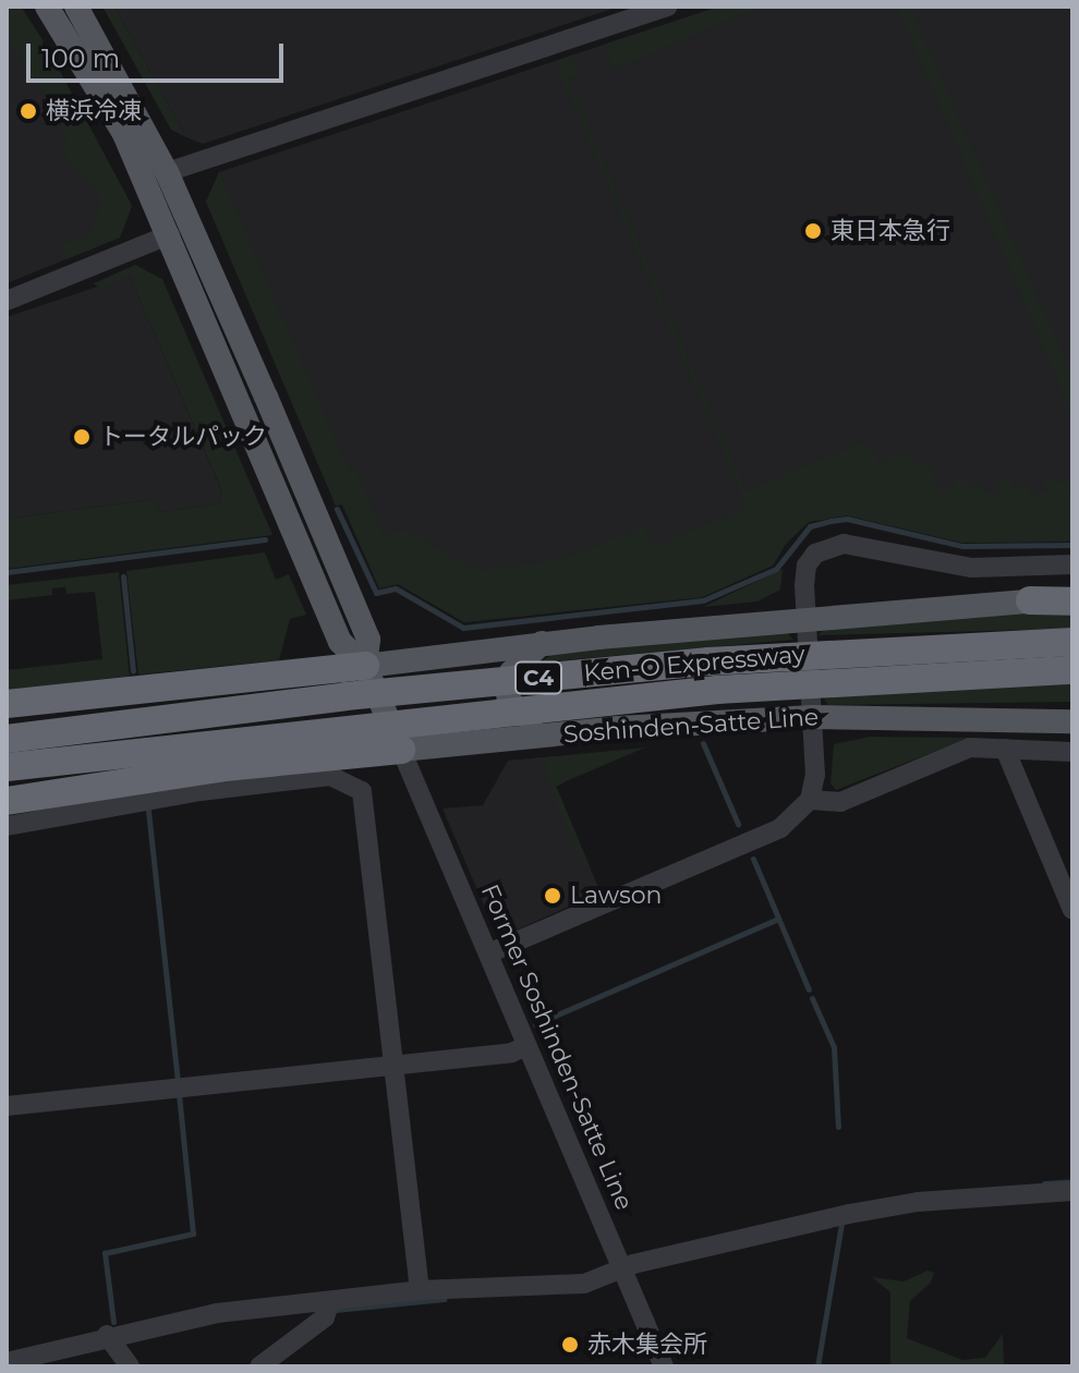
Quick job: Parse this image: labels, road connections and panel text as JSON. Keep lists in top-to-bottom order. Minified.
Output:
{"streets":{"highway":["Ken-O Expressway","C4"],"main road":["Soshinden-Satte Line"],"street":["Former Soshinden-Satte Line"]},"crossings":[["Soshinden-Satte Line","Former Soshinden-Satte Line"]],"places":["横浜冷凍","東日本急行","トータルパック","Lawson","赤木集会所"],"scale_bar":"100 m"}
